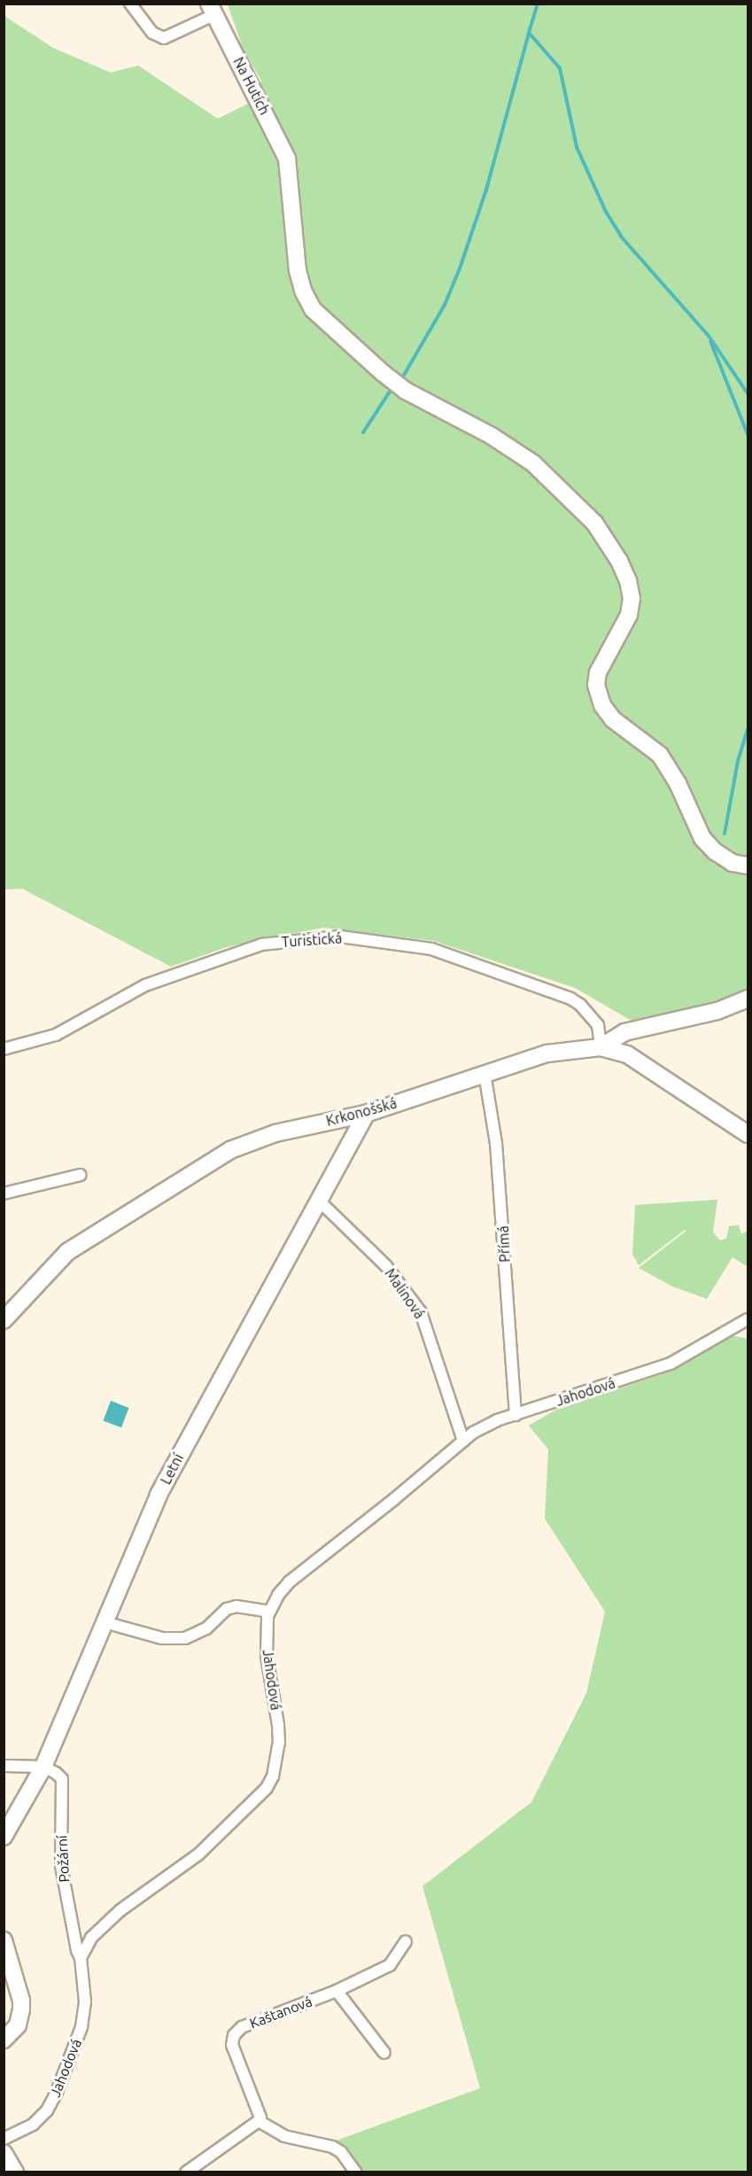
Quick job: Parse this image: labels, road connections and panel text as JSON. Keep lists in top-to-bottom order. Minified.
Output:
{"streets":{"street":["Na Hutích","Turistická","Krkonošská","Přímá","Malinová","Jahodová","Letní","Požární","Kaštanová"]},"crossings":[["Turistická","Krkonošská"],["Krkonošská","Přímá"],["Krkonošská","Letní"],["Přímá","Jahodová"],["Malinová","Jahodová"],["Malinová","Letní"],["Jahodová","Požární"],["Letní","Požární"]]}
